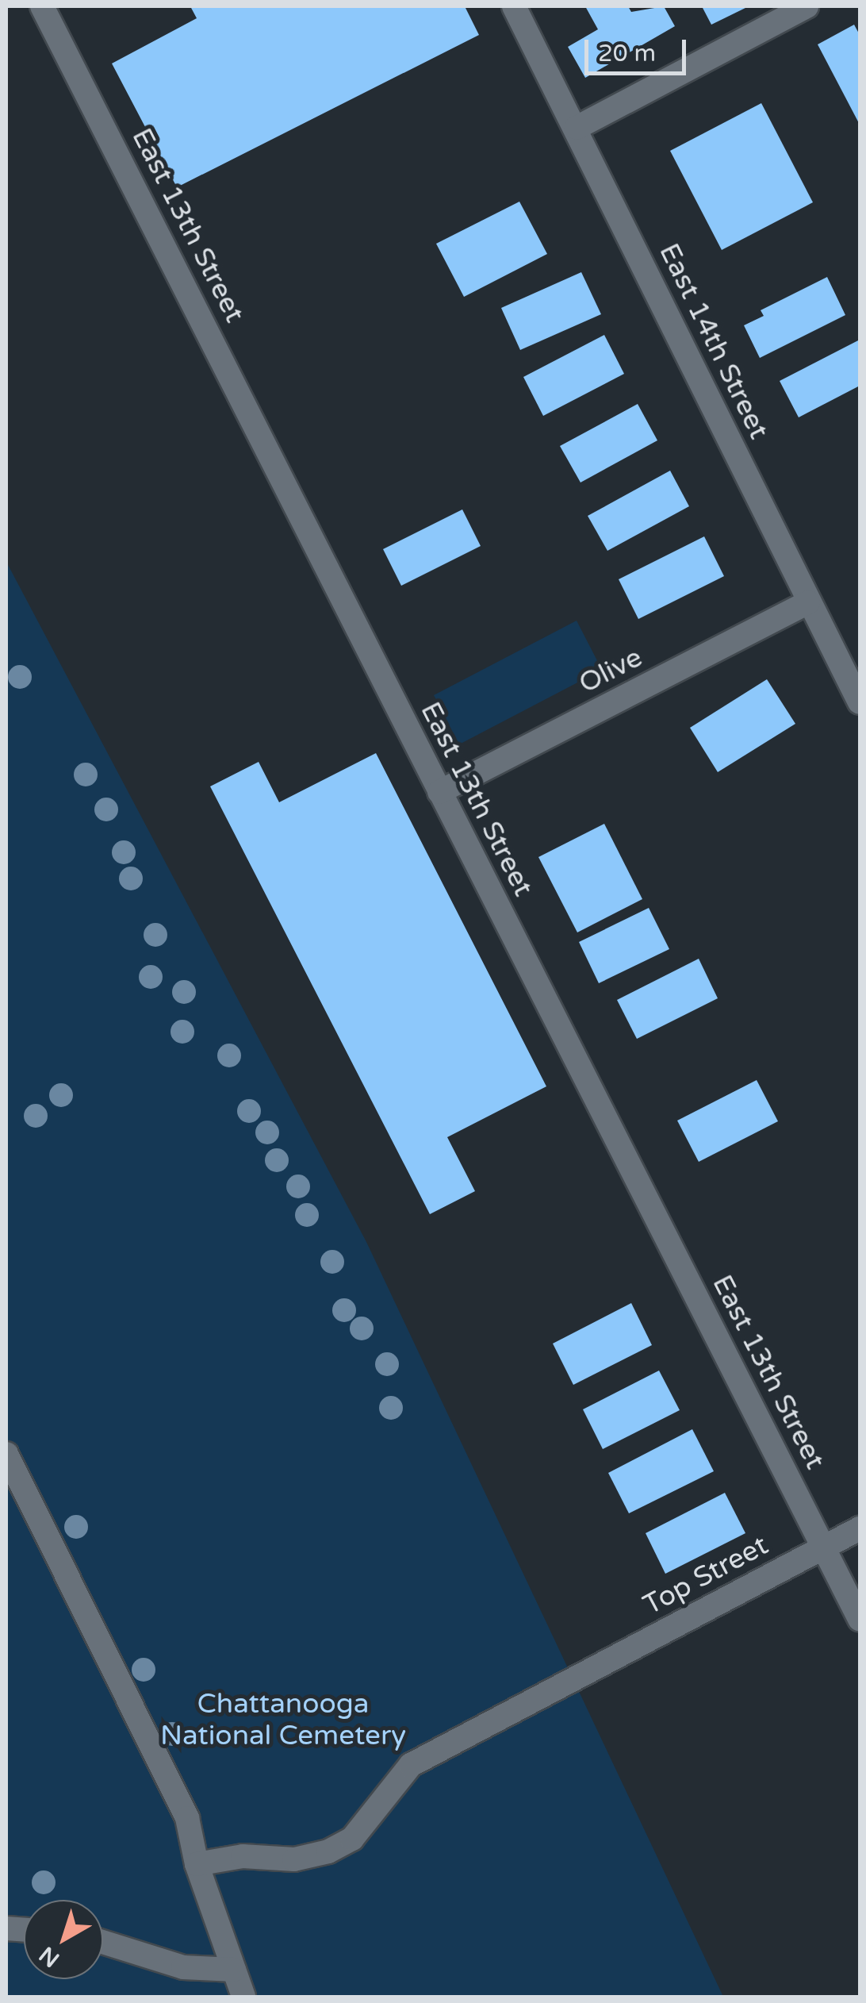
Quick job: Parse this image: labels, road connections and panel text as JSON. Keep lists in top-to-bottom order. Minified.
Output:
{"streets":{"street":["East 13th Street","East 14th Street","Olive","Top Street"]},"crossings":[["East 13th Street","Olive"],["East 13th Street","Top Street"],["East 14th Street","Olive"]],"parks":["Chattanooga National Cemetery"],"scale_bar":"20 m","north":"bottom left"}
